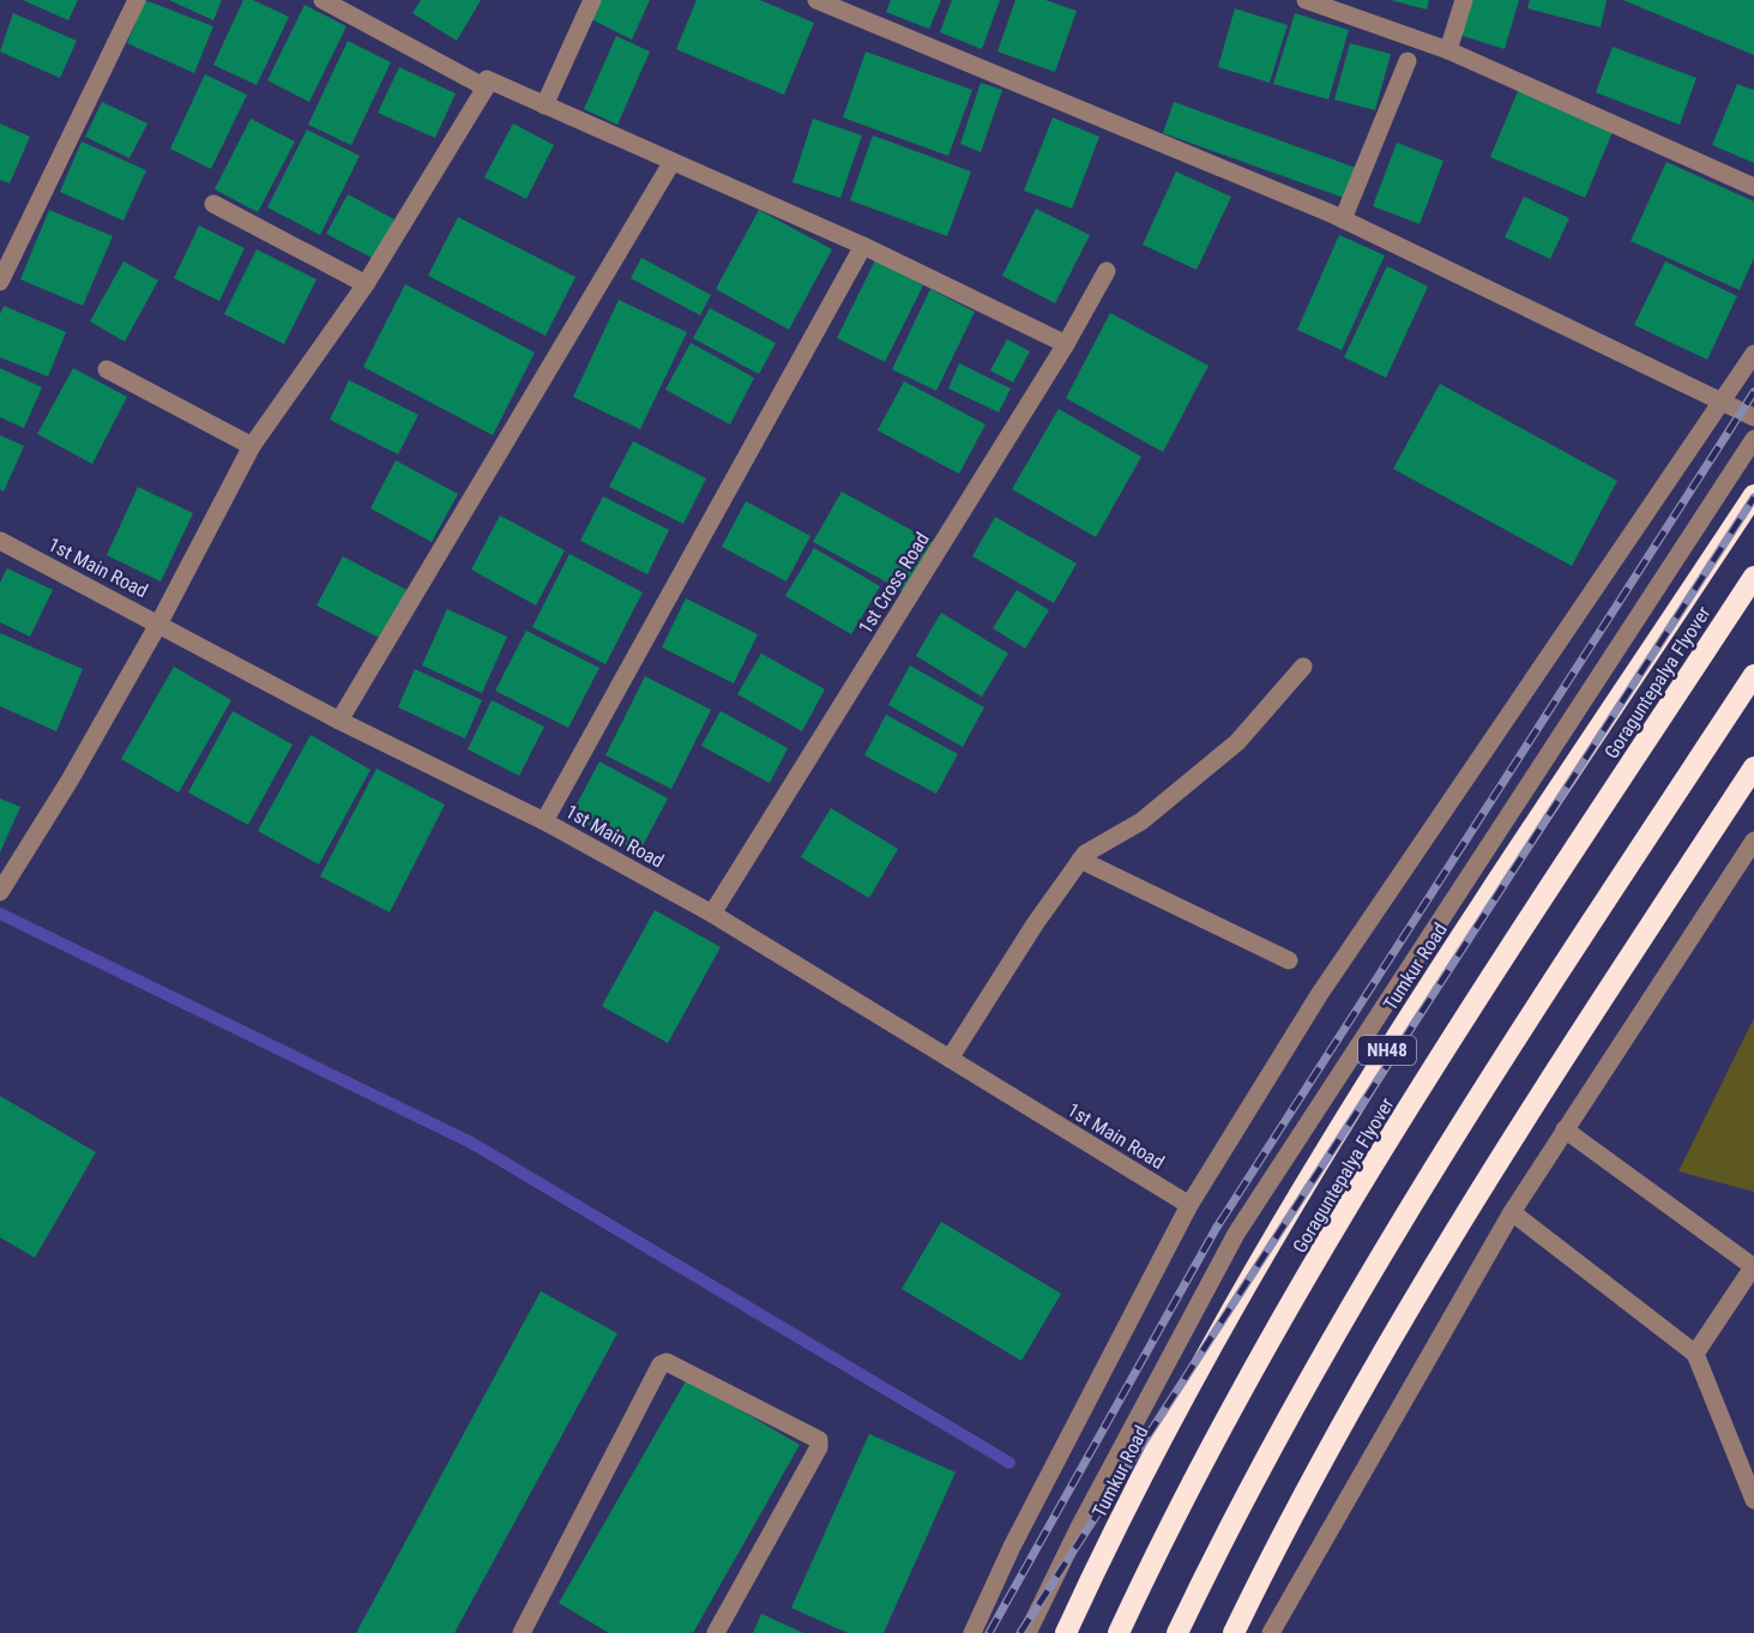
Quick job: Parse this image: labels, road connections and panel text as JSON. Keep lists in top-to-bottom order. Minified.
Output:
{"streets":{"highway":["Goraguntepalya Flyover","Tumkur Road","NH48"],"street":["1st Main Road","1st Cross Road"]},"crossings":[["1st Main Road","1st Cross Road"]]}
